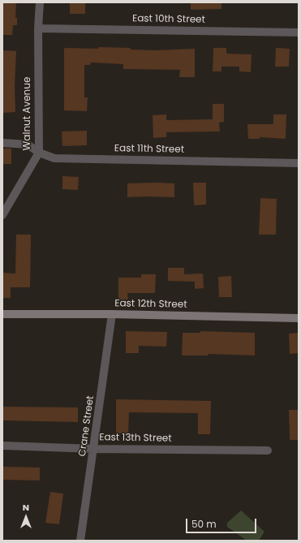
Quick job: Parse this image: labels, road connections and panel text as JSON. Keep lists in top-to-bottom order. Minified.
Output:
{"streets":{"main road":["East 12th Street"],"street":["East 10th Street","Walnut Avenue","East 11th Street","Crane Street","East 13th Street"]},"crossings":[["East 10th Street","Walnut Avenue"],["Walnut Avenue","East 11th Street"],["East 12th Street","Crane Street"],["Crane Street","East 13th Street"]],"scale_bar":"50 m","north":"top"}
